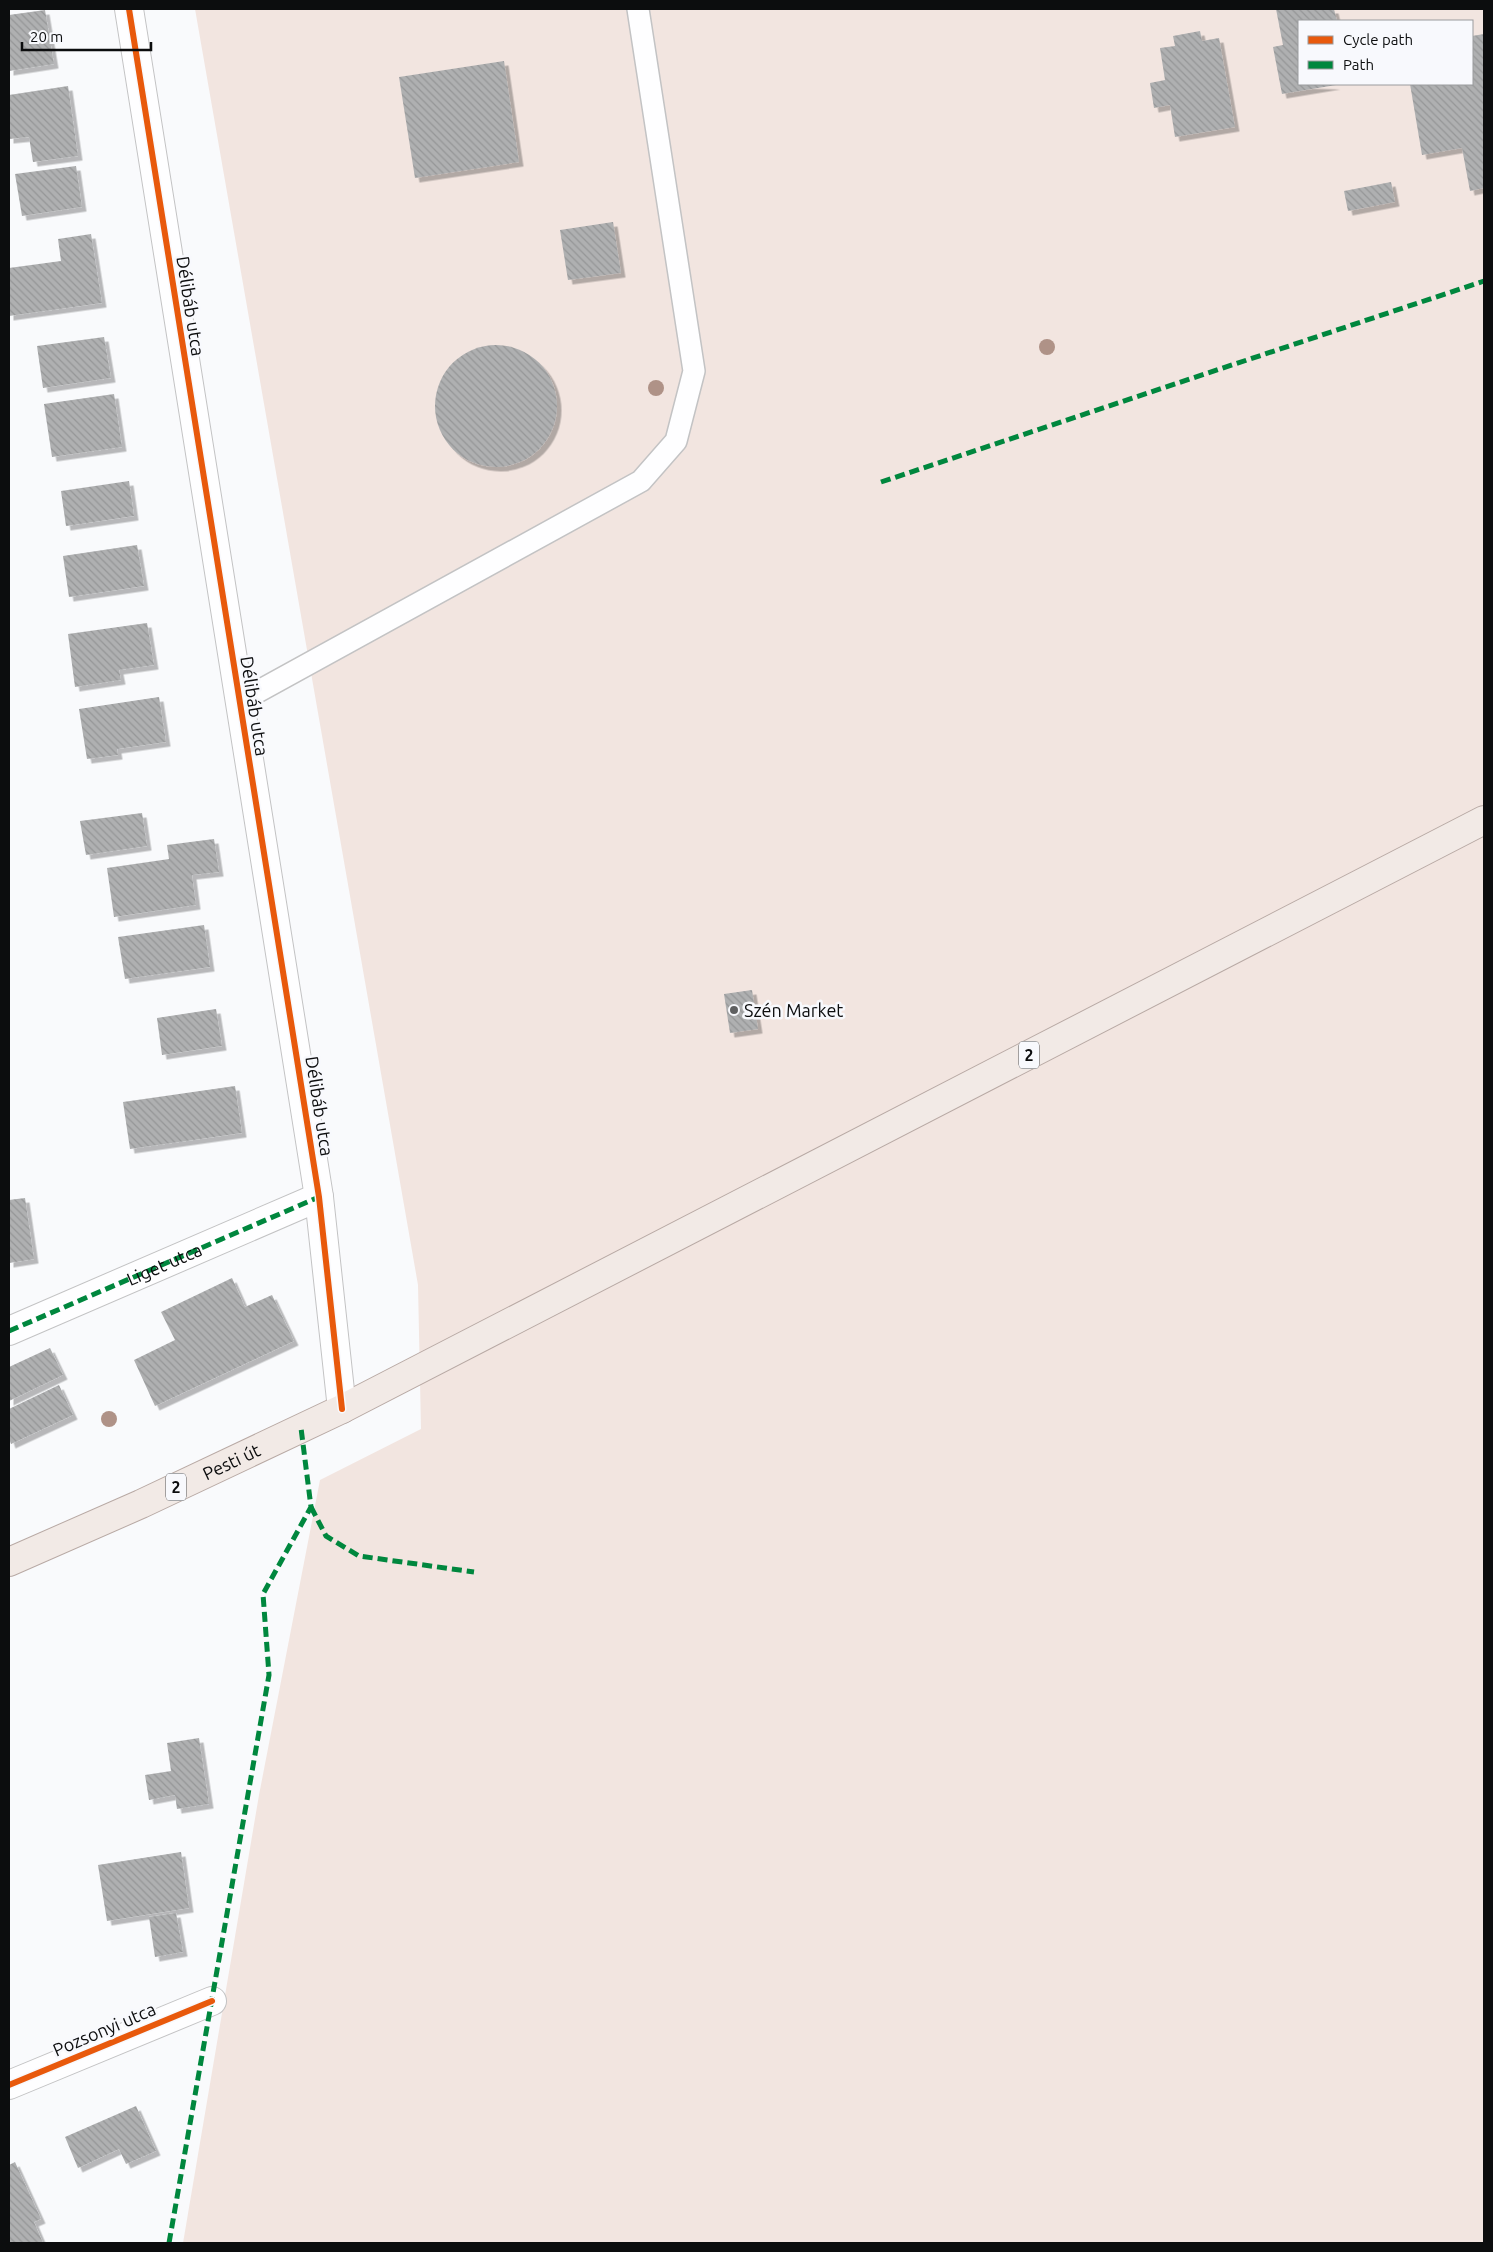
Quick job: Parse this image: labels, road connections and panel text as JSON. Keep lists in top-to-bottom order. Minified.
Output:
{"streets":{"main road":["2","Pesti út"],"street":["Délibáb utca","Liget utca","Pozsonyi utca"]},"crossings":[["Délibáb utca","2"],["Délibáb utca","Liget utca"],["Délibáb utca","Pesti út"],["2","Pesti út"]],"places":["Szén Market"],"legend":["Cycle path","Path"],"scale_bar":"20 m"}
